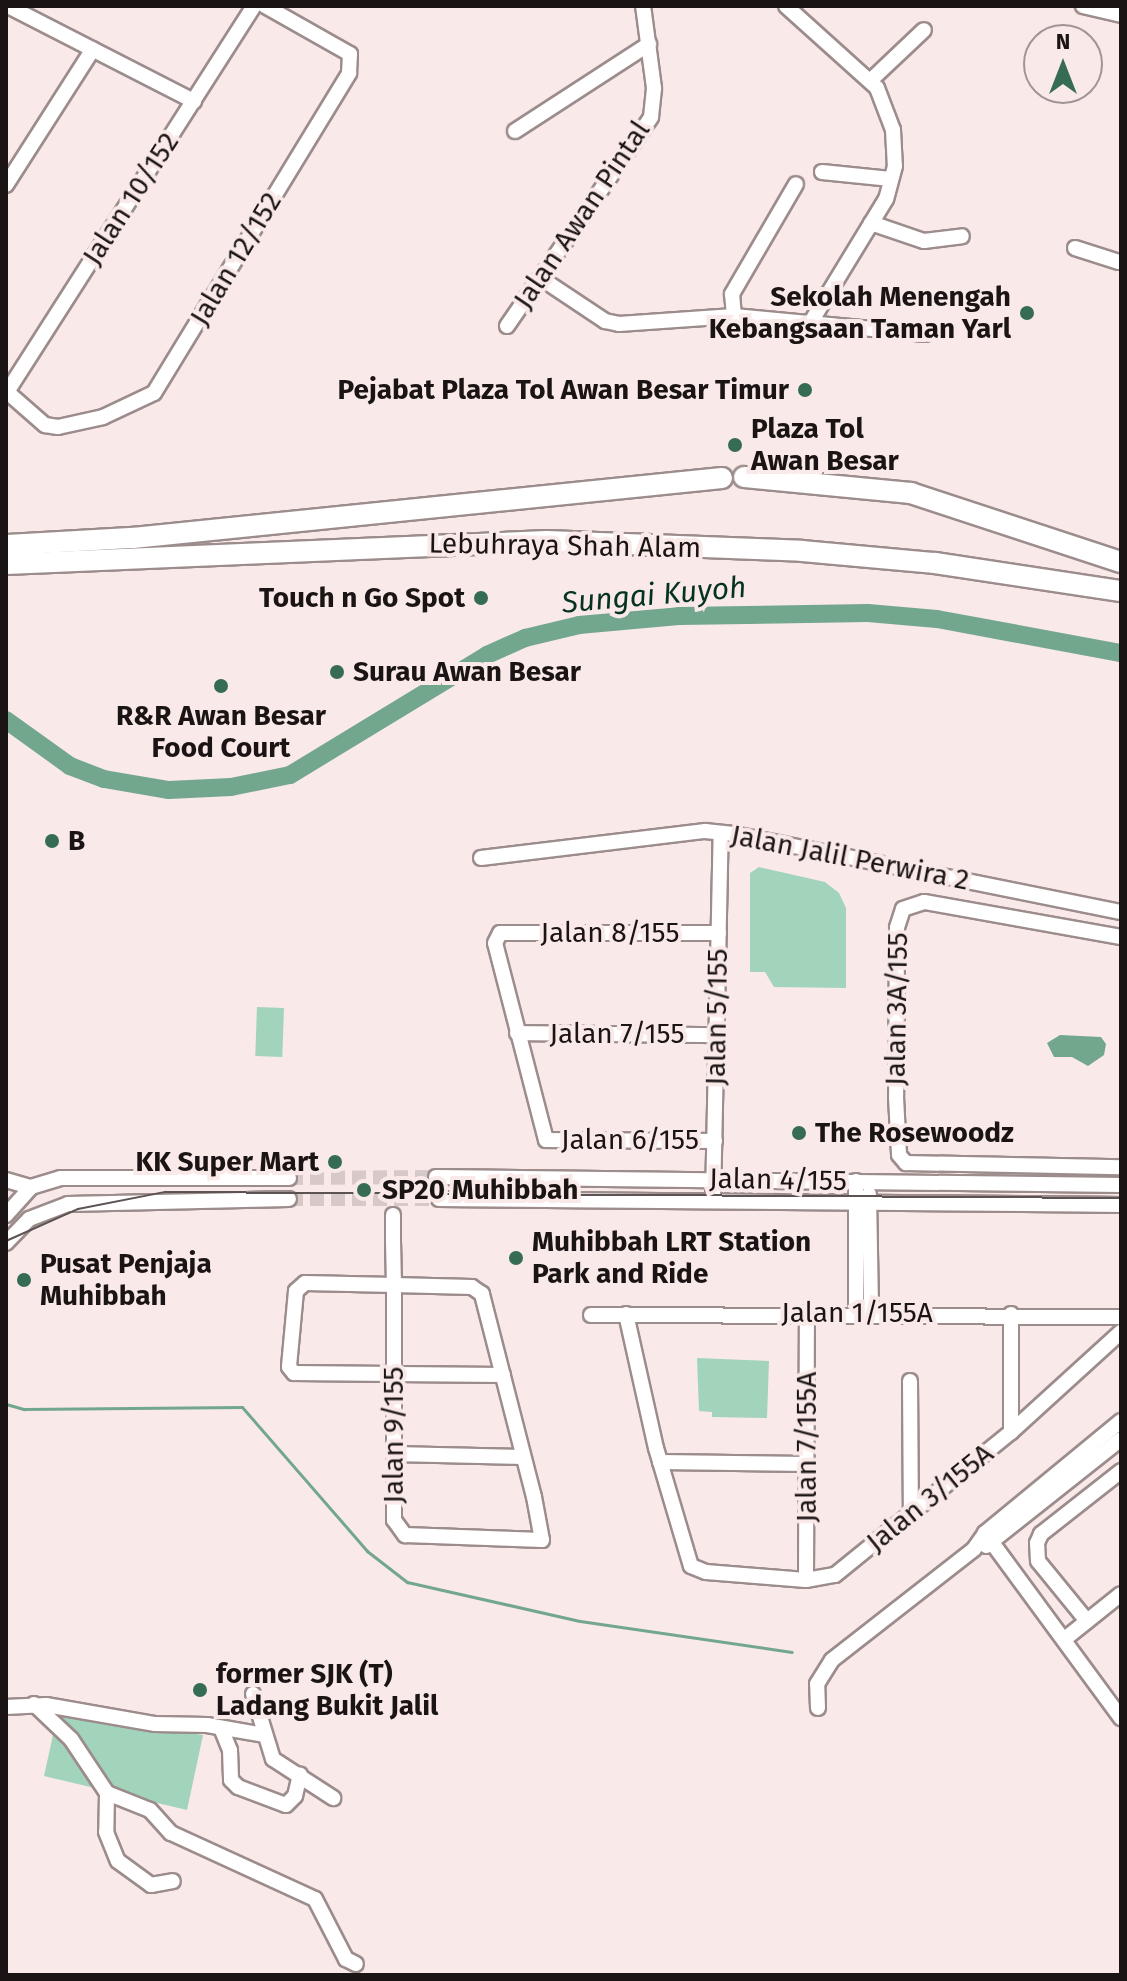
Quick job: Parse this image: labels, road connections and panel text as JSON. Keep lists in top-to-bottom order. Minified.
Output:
{"streets":{"highway":["Lebuhraya Shah Alam"],"street":["Jalan 10/152","Jalan Awan Pintal","Jalan 12/152","Jalan Jalil Perwira 2","Jalan 8/155","Jalan 3A/155","Jalan 5/155","Jalan 7/155","Jalan 6/155","Jalan 4/155","Jalan 1/155A","Jalan 9/155","Jalan 7/155A","Jalan 3/155A"]},"crossings":[["Jalan 10/152","Jalan 12/152"],["Jalan Jalil Perwira 2","Jalan 5/155"],["Jalan 8/155","Jalan 5/155"],["Jalan 8/155","Jalan 7/155"],["Jalan 8/155","Jalan 6/155"],["Jalan 5/155","Jalan 7/155"],["Jalan 5/155","Jalan 6/155"],["Jalan 5/155","Jalan 4/155"],["Jalan 7/155","Jalan 6/155"],["Jalan 1/155A","Jalan 7/155A"],["Jalan 7/155A","Jalan 3/155A"]],"water":["Sungai Kuyoh"],"places":["Sekolah Menengah Kebangsaan Taman Yarl","Pejabat Plaza Tol Awan Besar Timur","Plaza Tol Awan Besar","Touch n Go Spot","Surau Awan Besar","R&R Awan Besar Food Court","B","The Rosewoodz","KK Super Mart","SP20 Muhibbah","Muhibbah LRT Station Park and Ride","Pusat Penjaja Muhibbah","former SJK (T) Ladang Bukit Jalil"],"north":"top"}
